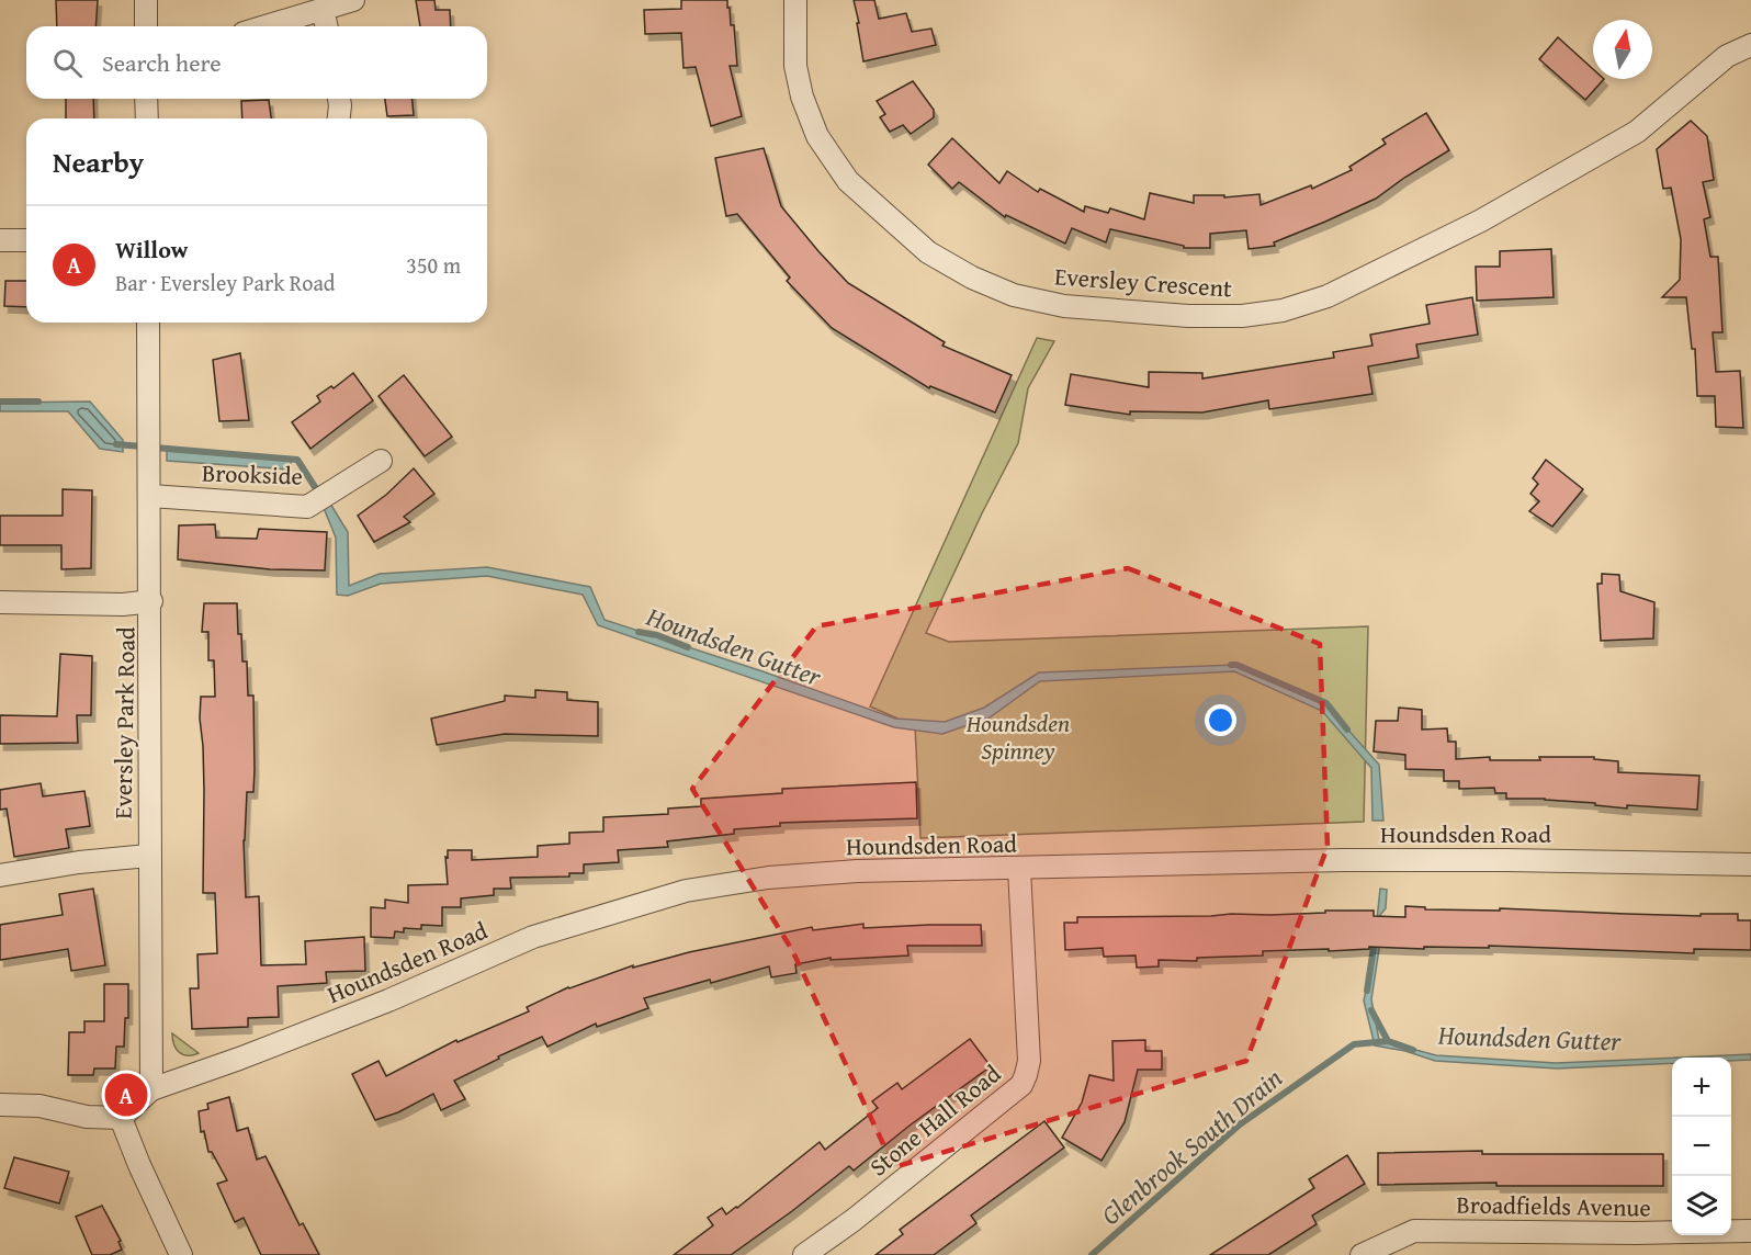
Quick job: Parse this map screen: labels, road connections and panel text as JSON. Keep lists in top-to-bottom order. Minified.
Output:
{"streets":{"street":["Eversley Crescent","Brookside","Eversley Park Road","Houndsden Road","Stone Hall Road","Broadfields Avenue"]},"crossings":[["Brookside","Eversley Park Road"],["Eversley Park Road","Houndsden Road"],["Houndsden Road","Stone Hall Road"]],"water":["Houndsden Gutter","Glenbrook South Drain"],"parks":["Houndsden Spinney"],"north":"top","page":{"search":"Search here","heading":"Nearby","list":[{"mark":"A","name":"Willow","note":"Bar · Eversley Park Road","value":"350 m"}],"map_buttons":["+","−"],"pins":"A"}}
